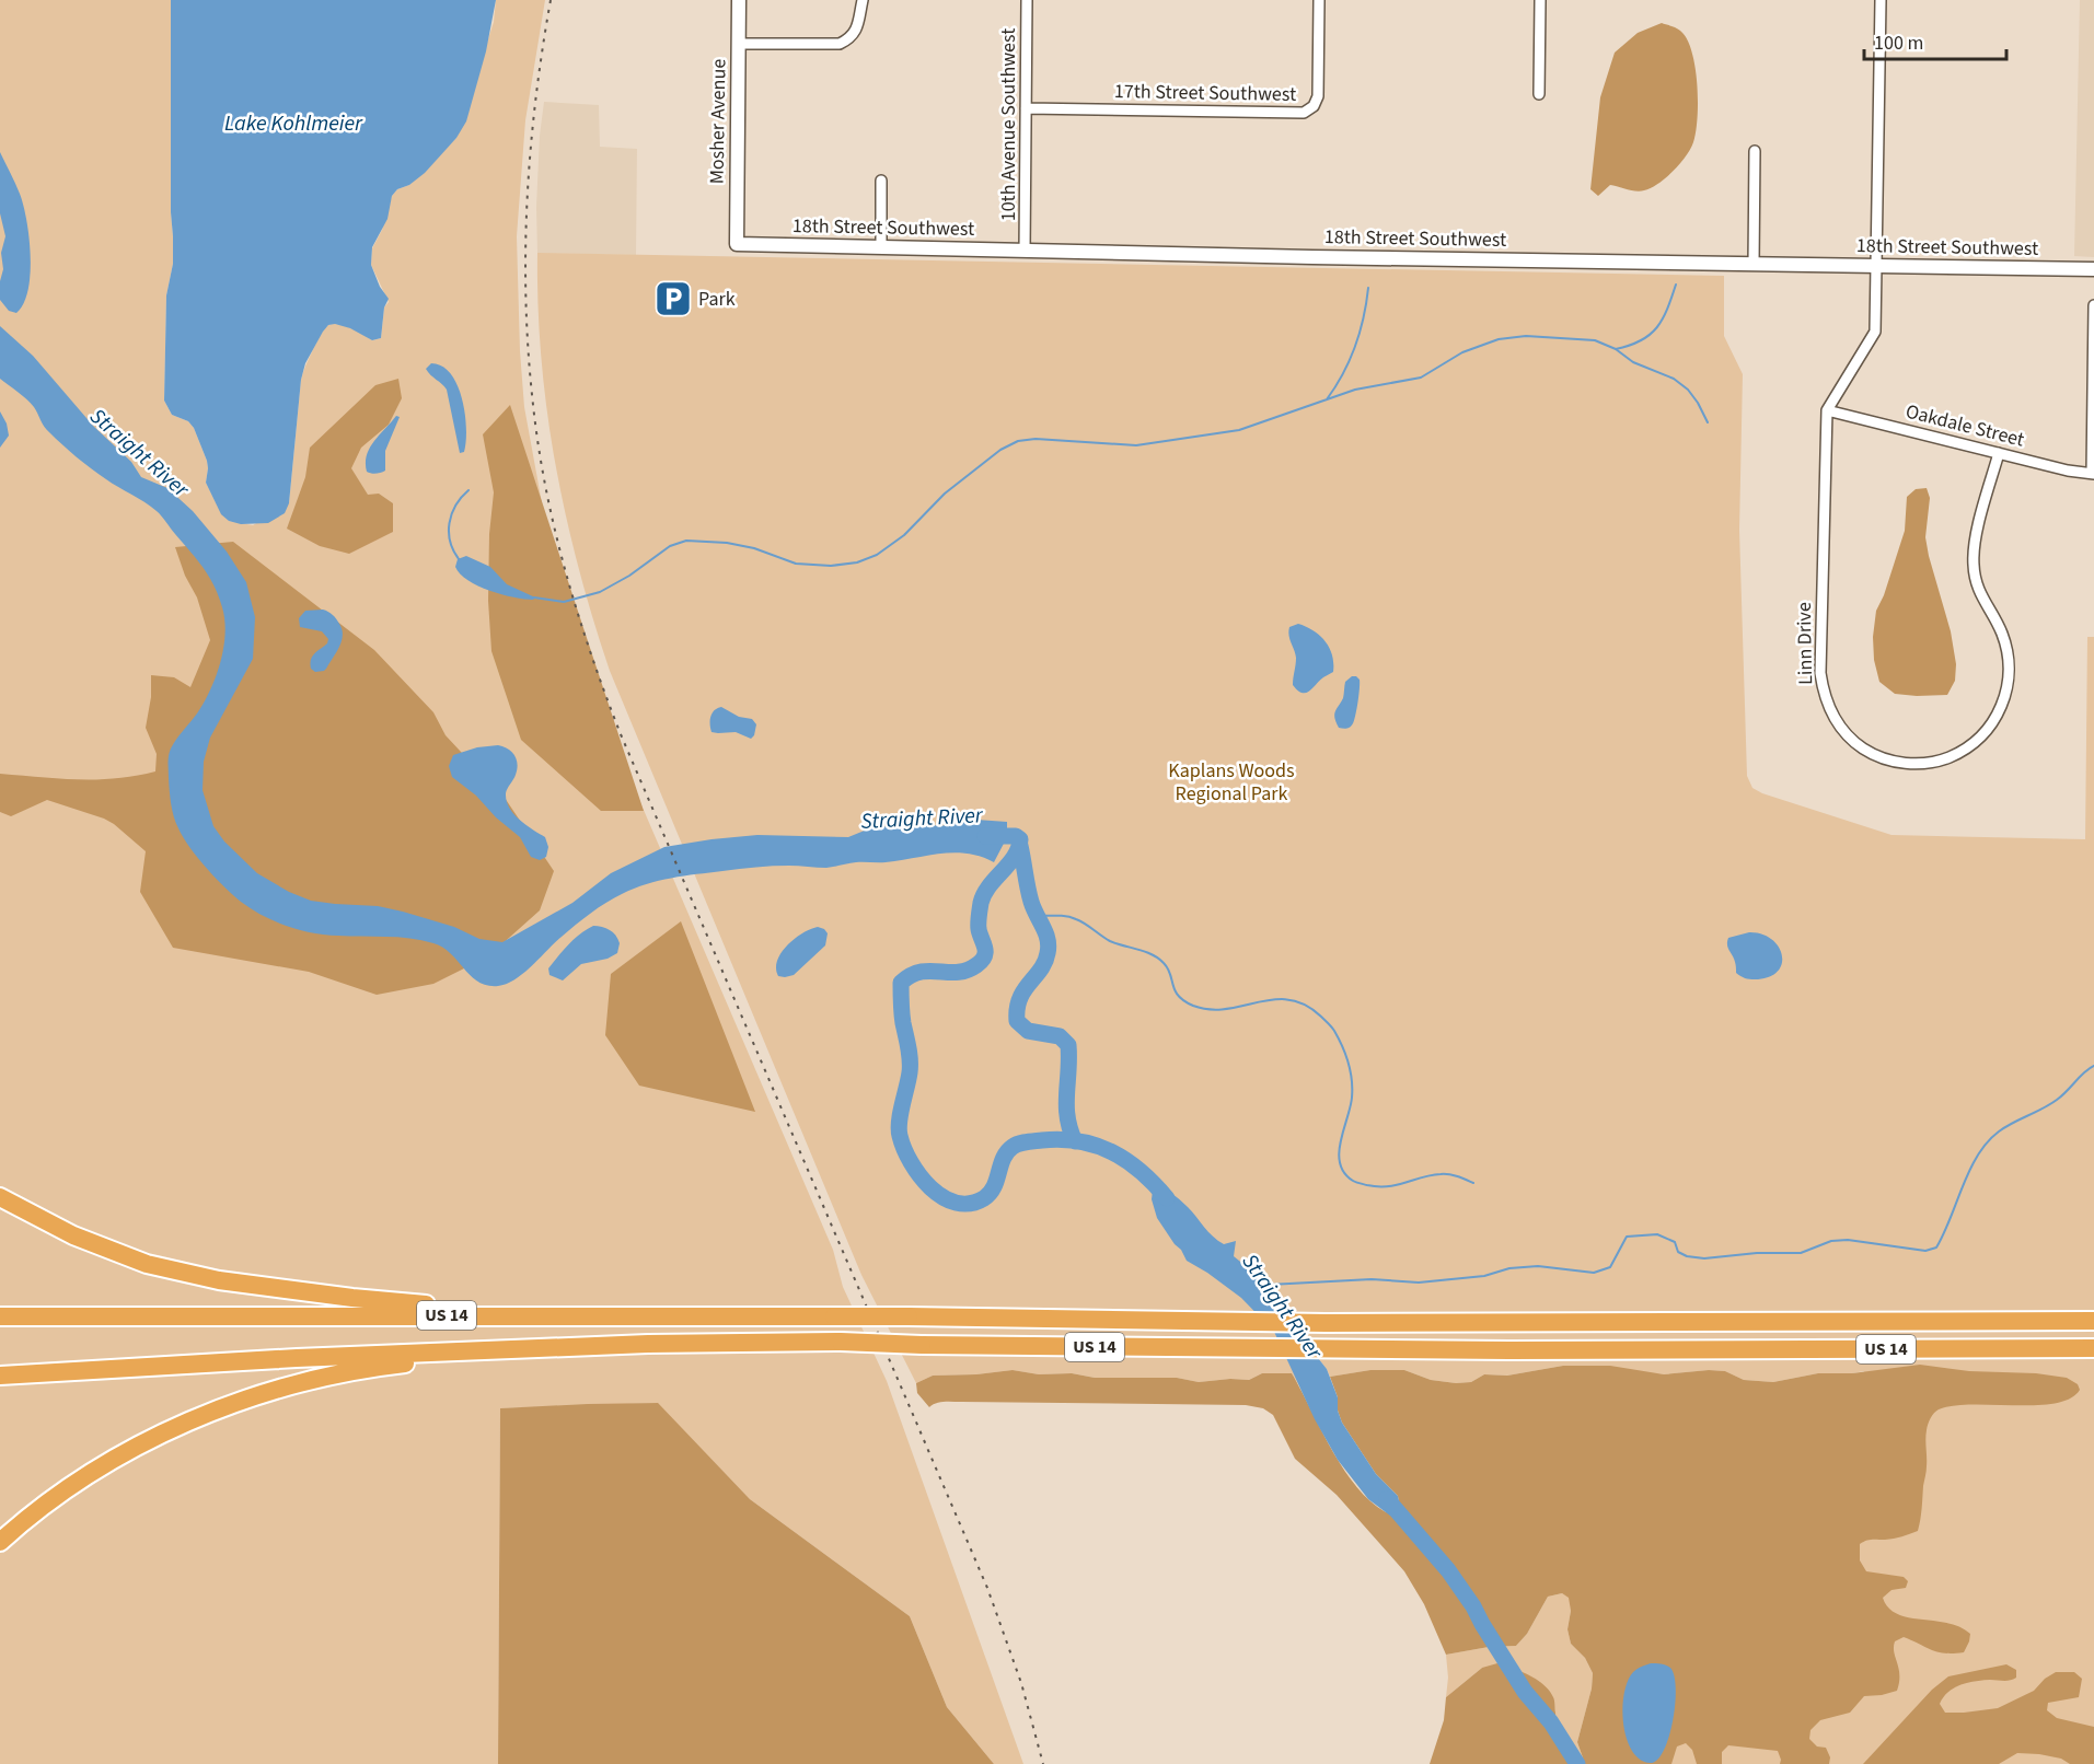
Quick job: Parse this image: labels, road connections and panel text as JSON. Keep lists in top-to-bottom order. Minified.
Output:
{"streets":{"highway":["US 14"],"street":["17th Street Southwest","Mosher Avenue","10th Avenue Southwest","18th Street Southwest","Oakdale Street","Linn Drive"]},"crossings":[["17th Street Southwest","10th Avenue Southwest"],["Mosher Avenue","18th Street Southwest"],["10th Avenue Southwest","18th Street Southwest"],["18th Street Southwest","Linn Drive"],["Oakdale Street","Linn Drive"]],"water":["Lake Kohlmeier","Straight River"],"parks":["Kaplans Woods Regional Park"],"places":{"parking":["Park"]},"scale_bar":"100 m"}
